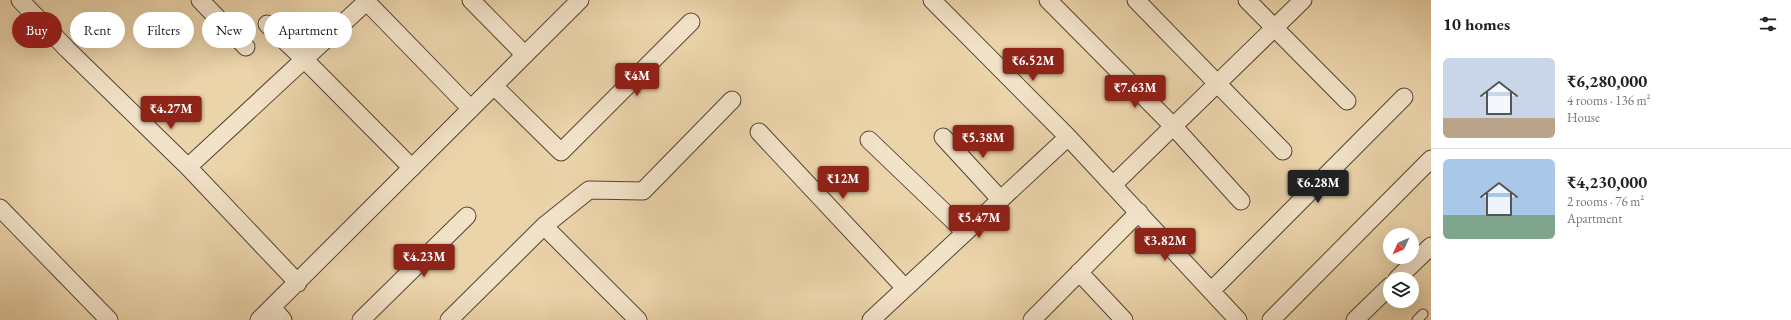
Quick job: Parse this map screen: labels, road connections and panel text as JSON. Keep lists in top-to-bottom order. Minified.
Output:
{"north":"bottom left","page":{"heading":"10 homes","chip":["Buy","Rent","Filters","New","Apartment"],"price":["₹6.52M","₹4M","₹7.63M","₹4.27M","₹5.38M","₹12M","₹6.28M","₹5.47M","₹3.82M","₹4.23M"],"list":[{"name":"₹6,280,000","note":"4 rooms · 136 m² · House"},{"name":"₹4,230,000","note":"2 rooms · 76 m² · Apartment"}]}}
